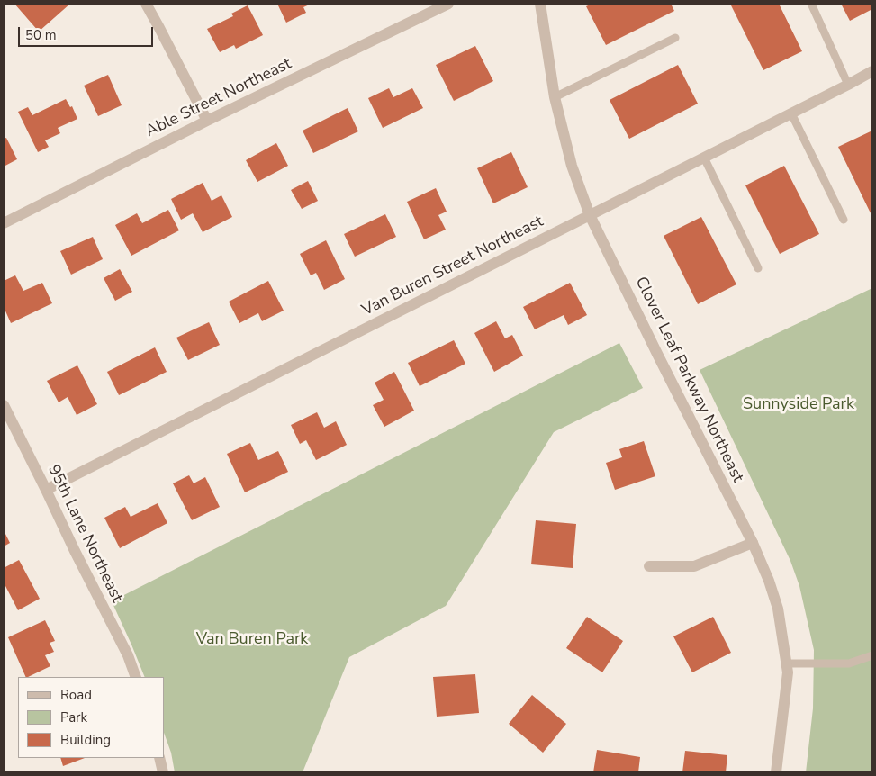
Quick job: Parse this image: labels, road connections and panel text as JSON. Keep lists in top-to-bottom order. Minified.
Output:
{"streets":{"street":["Able Street Northeast","Van Buren Street Northeast","Clover Leaf Parkway Northeast","95th Lane Northeast"]},"crossings":[["Van Buren Street Northeast","Clover Leaf Parkway Northeast"],["Van Buren Street Northeast","95th Lane Northeast"]],"parks":["Sunnyside Park","Van Buren Park"],"legend":["Road","Park","Building"],"scale_bar":"50 m"}
